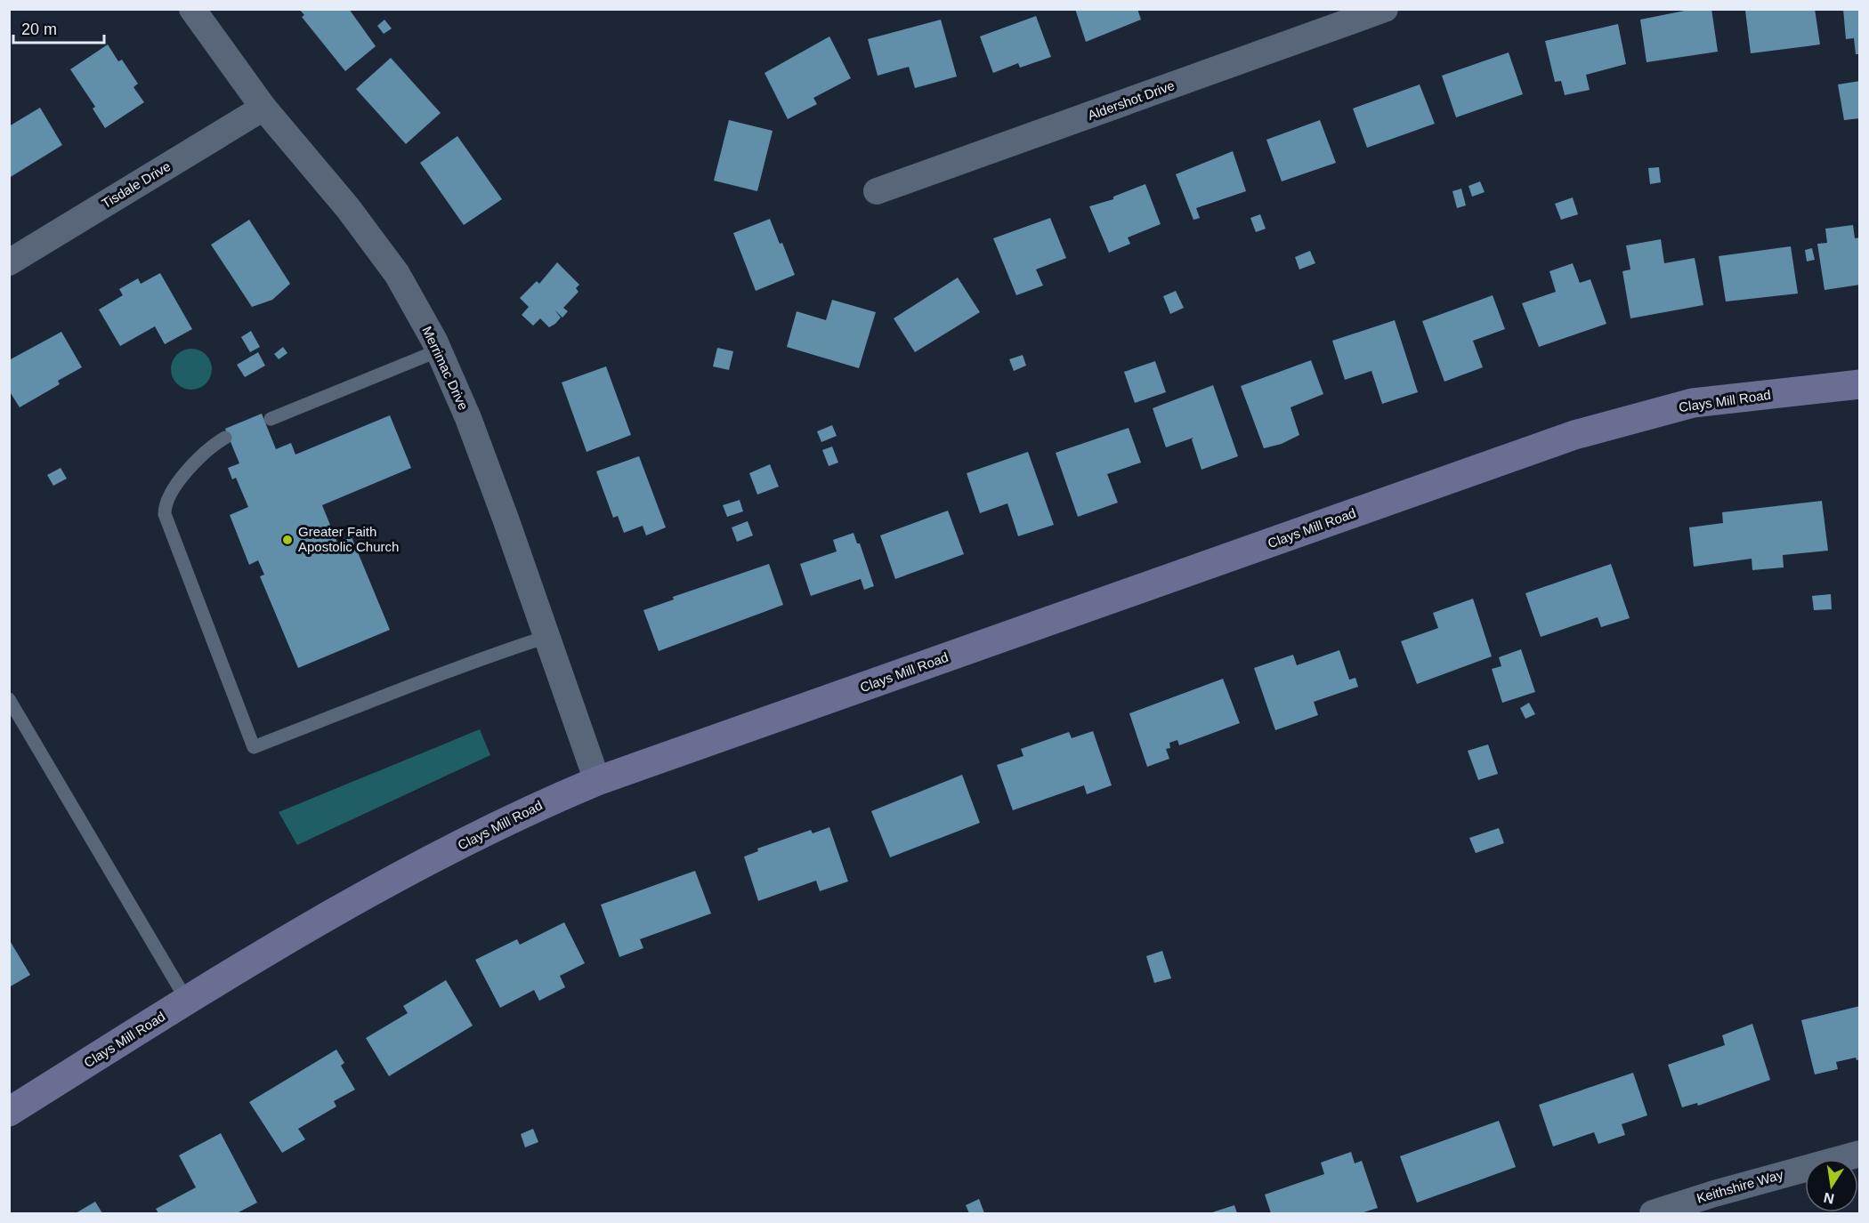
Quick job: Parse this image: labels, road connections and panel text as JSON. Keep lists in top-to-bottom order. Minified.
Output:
{"streets":{"main road":["Clays Mill Road"],"street":["Aldershot Drive","Tisdale Drive","Merrimac Drive","Keithshire Way"]},"crossings":[["Tisdale Drive","Merrimac Drive"],["Merrimac Drive","Clays Mill Road"]],"places":["Greater Faith Apostolic Church"],"scale_bar":"20 m","north":"bottom"}
